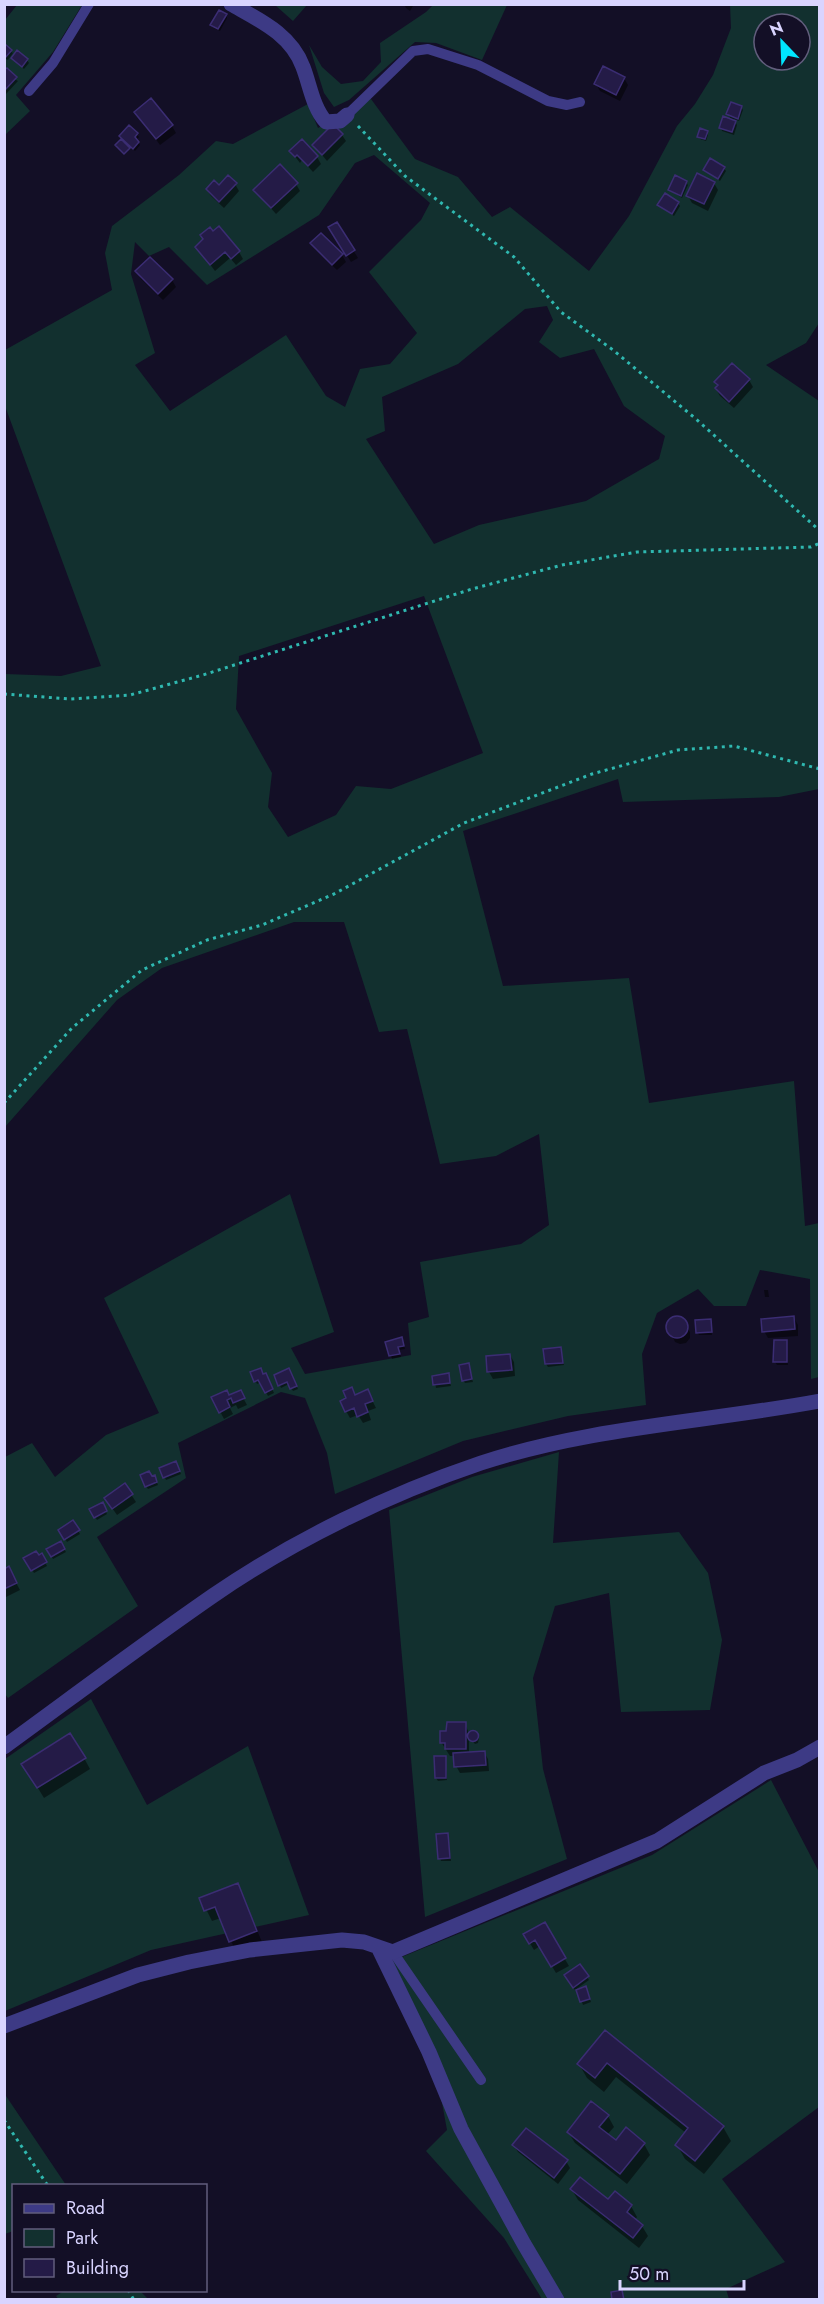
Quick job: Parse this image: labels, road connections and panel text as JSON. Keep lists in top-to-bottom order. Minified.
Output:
{"legend":["Road","Park","Building"],"scale_bar":"50 m","north":"top left"}
